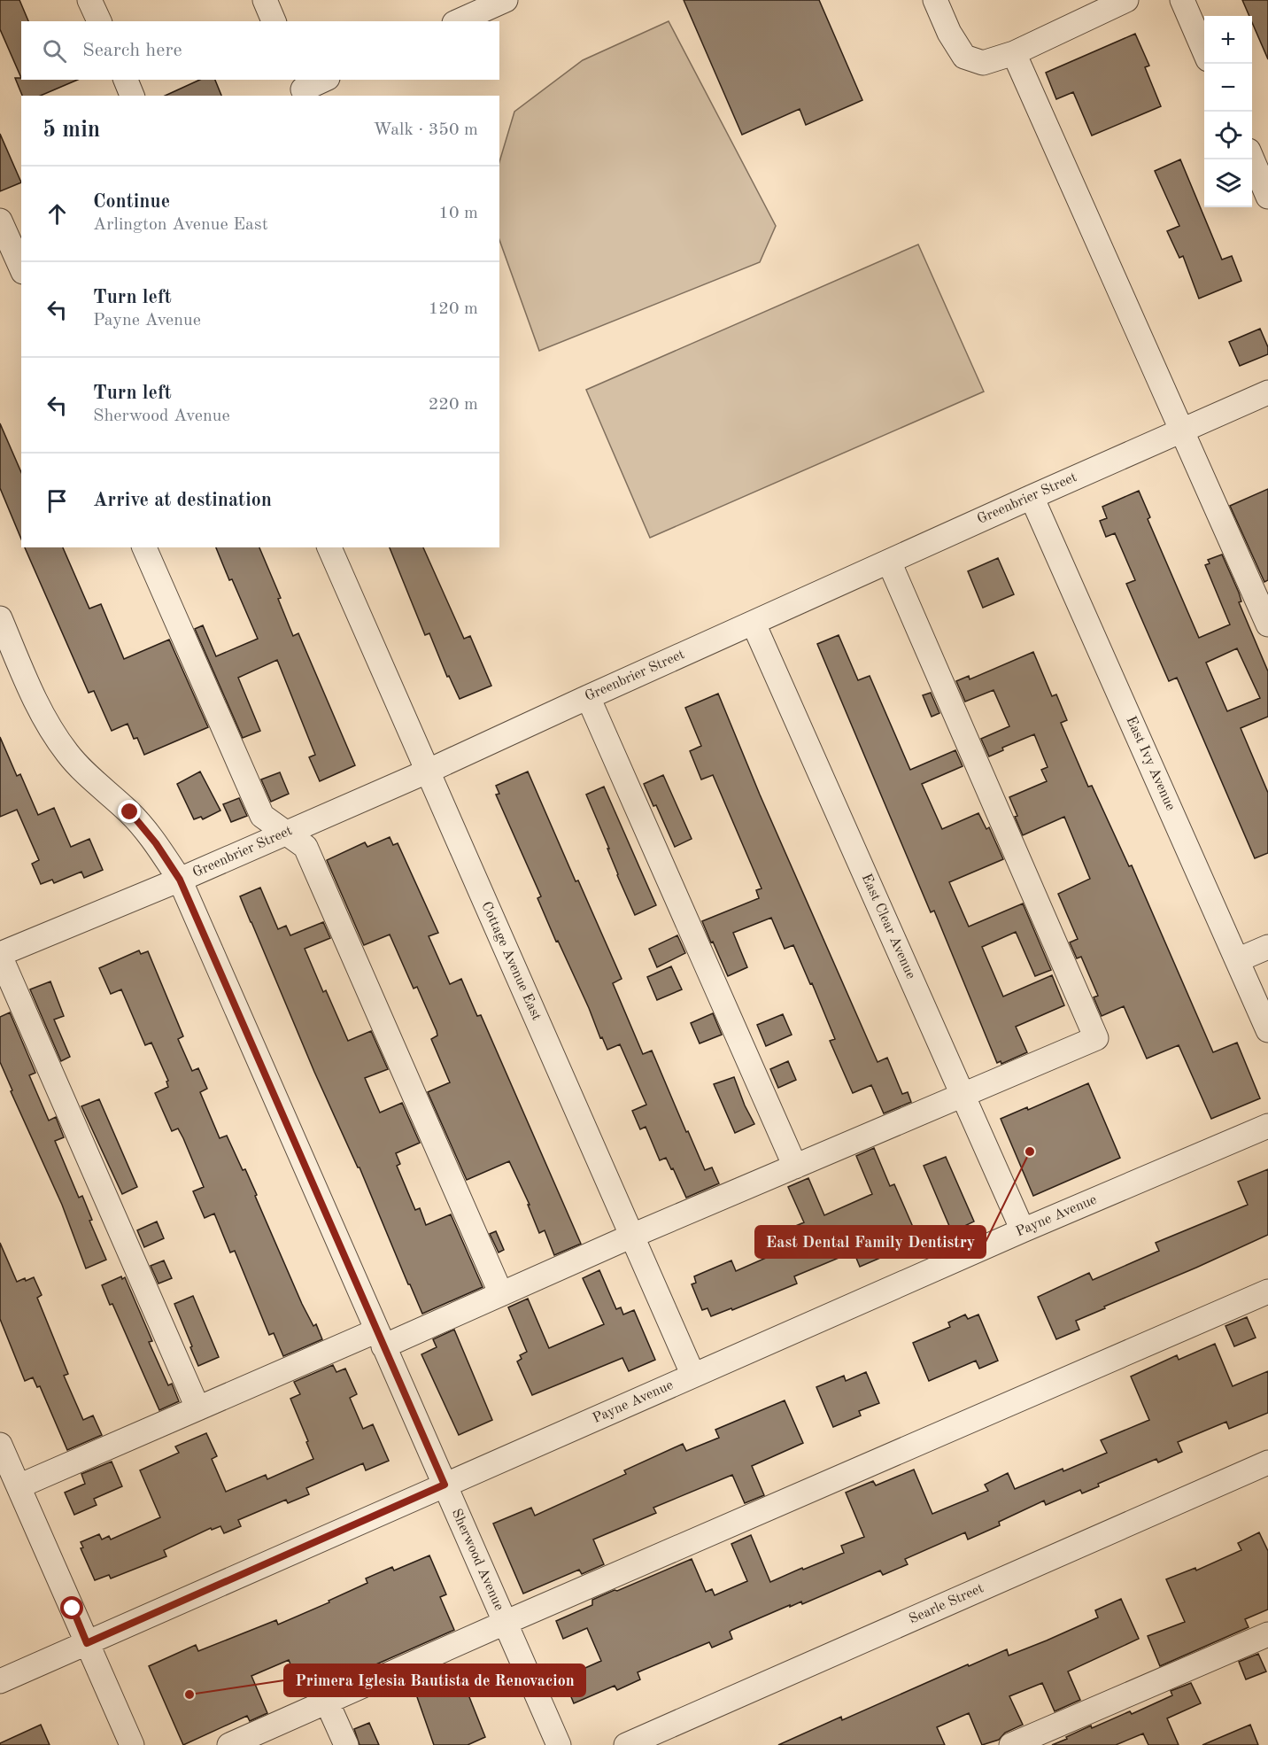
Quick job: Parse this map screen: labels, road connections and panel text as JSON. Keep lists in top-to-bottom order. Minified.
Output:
{"streets":{"street":["Greenbrier Street","East Ivy Avenue","East Clear Avenue","Cottage Avenue East","Payne Avenue","Sherwood Avenue","Searle Street"]},"crossings":[["Greenbrier Street","East Ivy Avenue"],["Greenbrier Street","East Clear Avenue"],["Greenbrier Street","Cottage Avenue East"],["Greenbrier Street","Sherwood Avenue"],["East Clear Avenue","Payne Avenue"],["Cottage Avenue East","Payne Avenue"],["Payne Avenue","Sherwood Avenue"]],"places":["East Dental Family Dentistry","Primera Iglesia Bautista de Renovacion"],"page":{"map_buttons":["+","−"],"search":"Search here","heading":["5 min","Walk · 350 m"],"list":[["Continue","Arlington Avenue East","10 m"],["Turn left","Payne Avenue","120 m"],["Turn left","Sherwood Avenue","220 m"],"Arrive at destination"]}}
